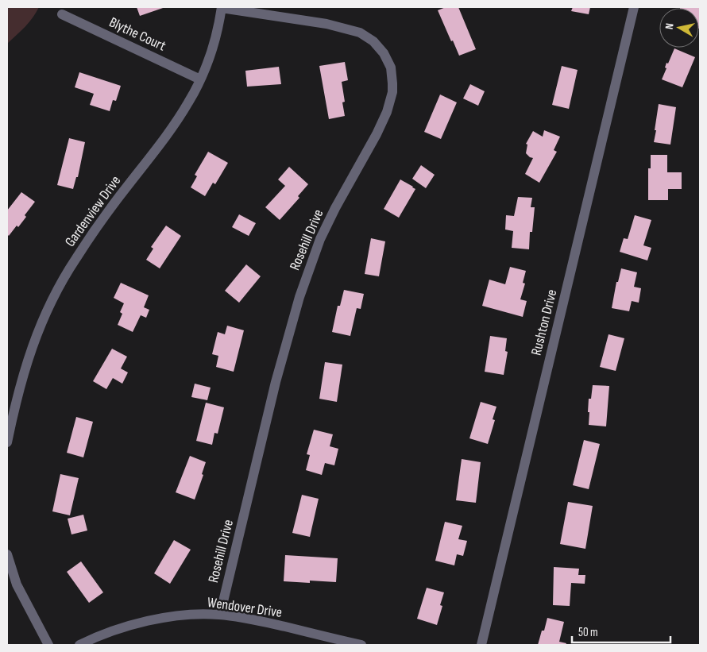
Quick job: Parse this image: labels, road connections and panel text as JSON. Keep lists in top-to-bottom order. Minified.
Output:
{"streets":{"street":["Blythe Court","Gardenview Drive","Rosehill Drive","Rushton Drive","Wendover Drive"]},"crossings":[["Blythe Court","Gardenview Drive"],["Gardenview Drive","Rosehill Drive"],["Rosehill Drive","Wendover Drive"]],"scale_bar":"50 m","north":"left"}
